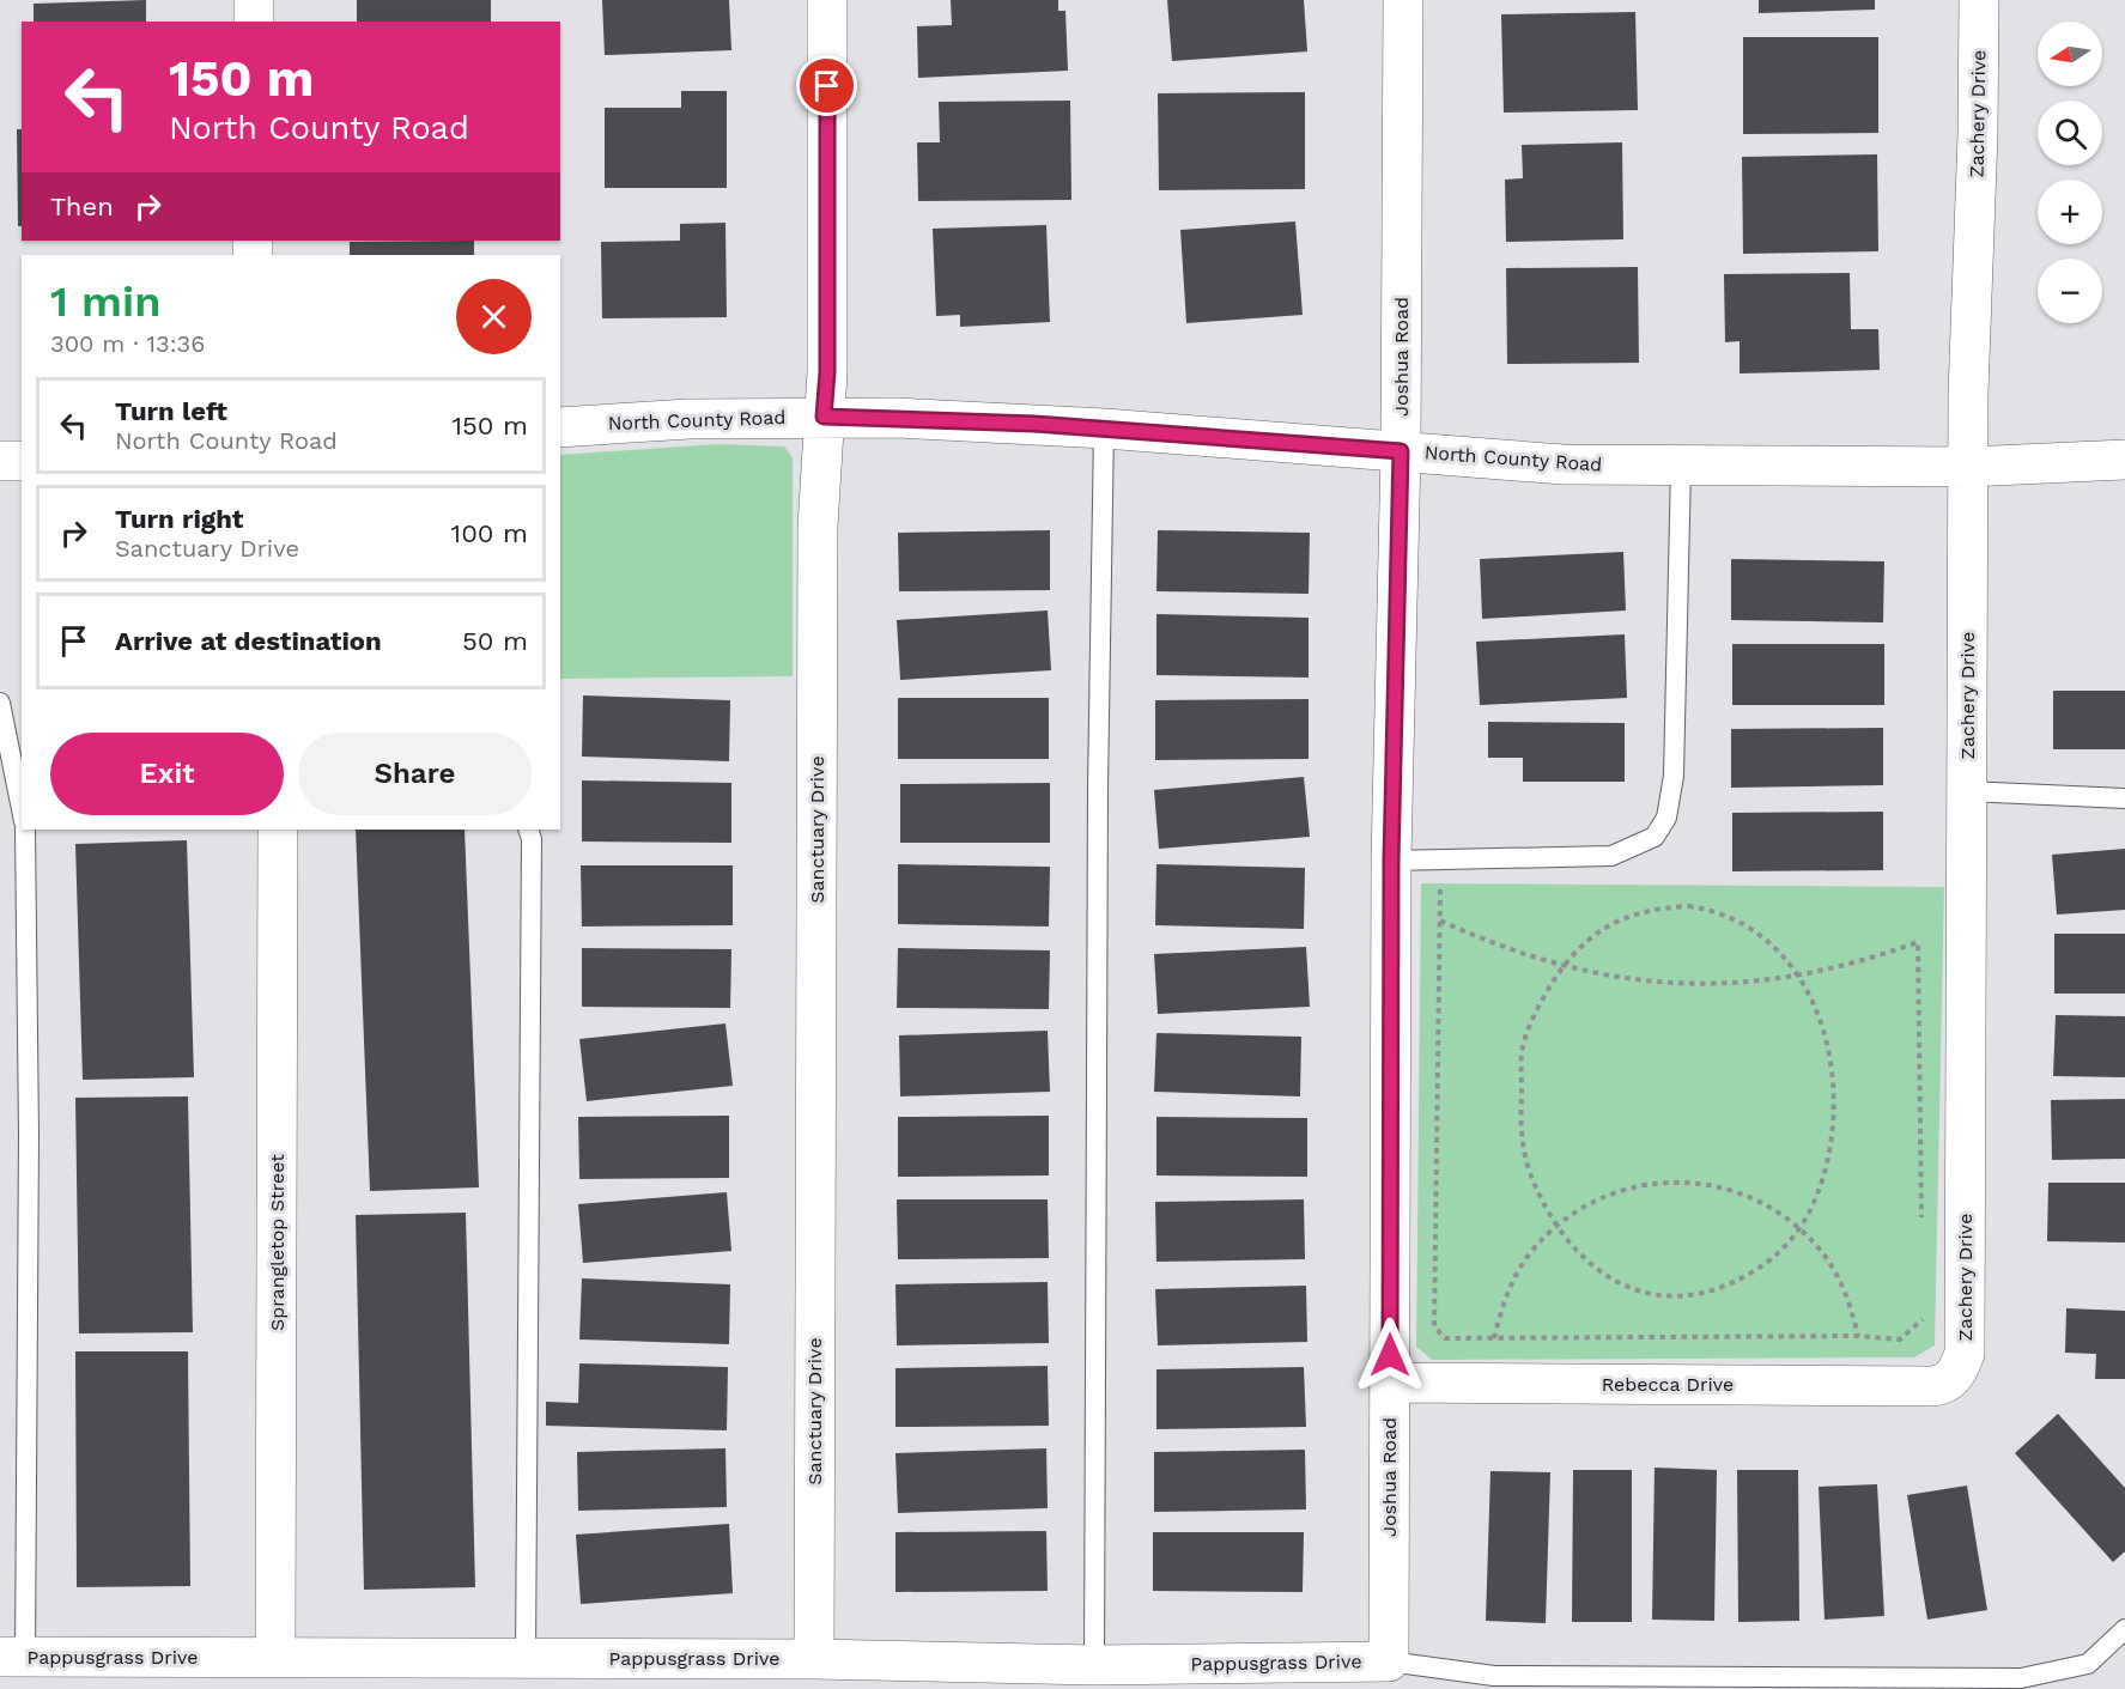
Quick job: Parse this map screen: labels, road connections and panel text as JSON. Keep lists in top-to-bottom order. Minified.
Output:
{"streets":{"street":["Zachery Drive","Joshua Road","North County Road","Sanctuary Drive","Sprangletop Street","Rebecca Drive","Pappusgrass Drive"]},"crossings":[["Zachery Drive","North County Road"],["Zachery Drive","Rebecca Drive"],["Joshua Road","North County Road"],["Joshua Road","Rebecca Drive"],["Joshua Road","Pappusgrass Drive"],["North County Road","Sanctuary Drive"],["Sanctuary Drive","Pappusgrass Drive"],["Sprangletop Street","Pappusgrass Drive"]],"north":"left","page":{"map_buttons":["+","−"],"turn":["150 m","North County Road"],"then":"Then","heading":["1 min","300 m · 13:36"],"list":[{"name":"Turn left","note":"North County Road","value":"150 m"},{"name":"Turn right","note":"Sanctuary Drive","value":"100 m"},{"name":"Arrive at destination","value":"50 m"}],"buttons":["Exit","Share"]}}
